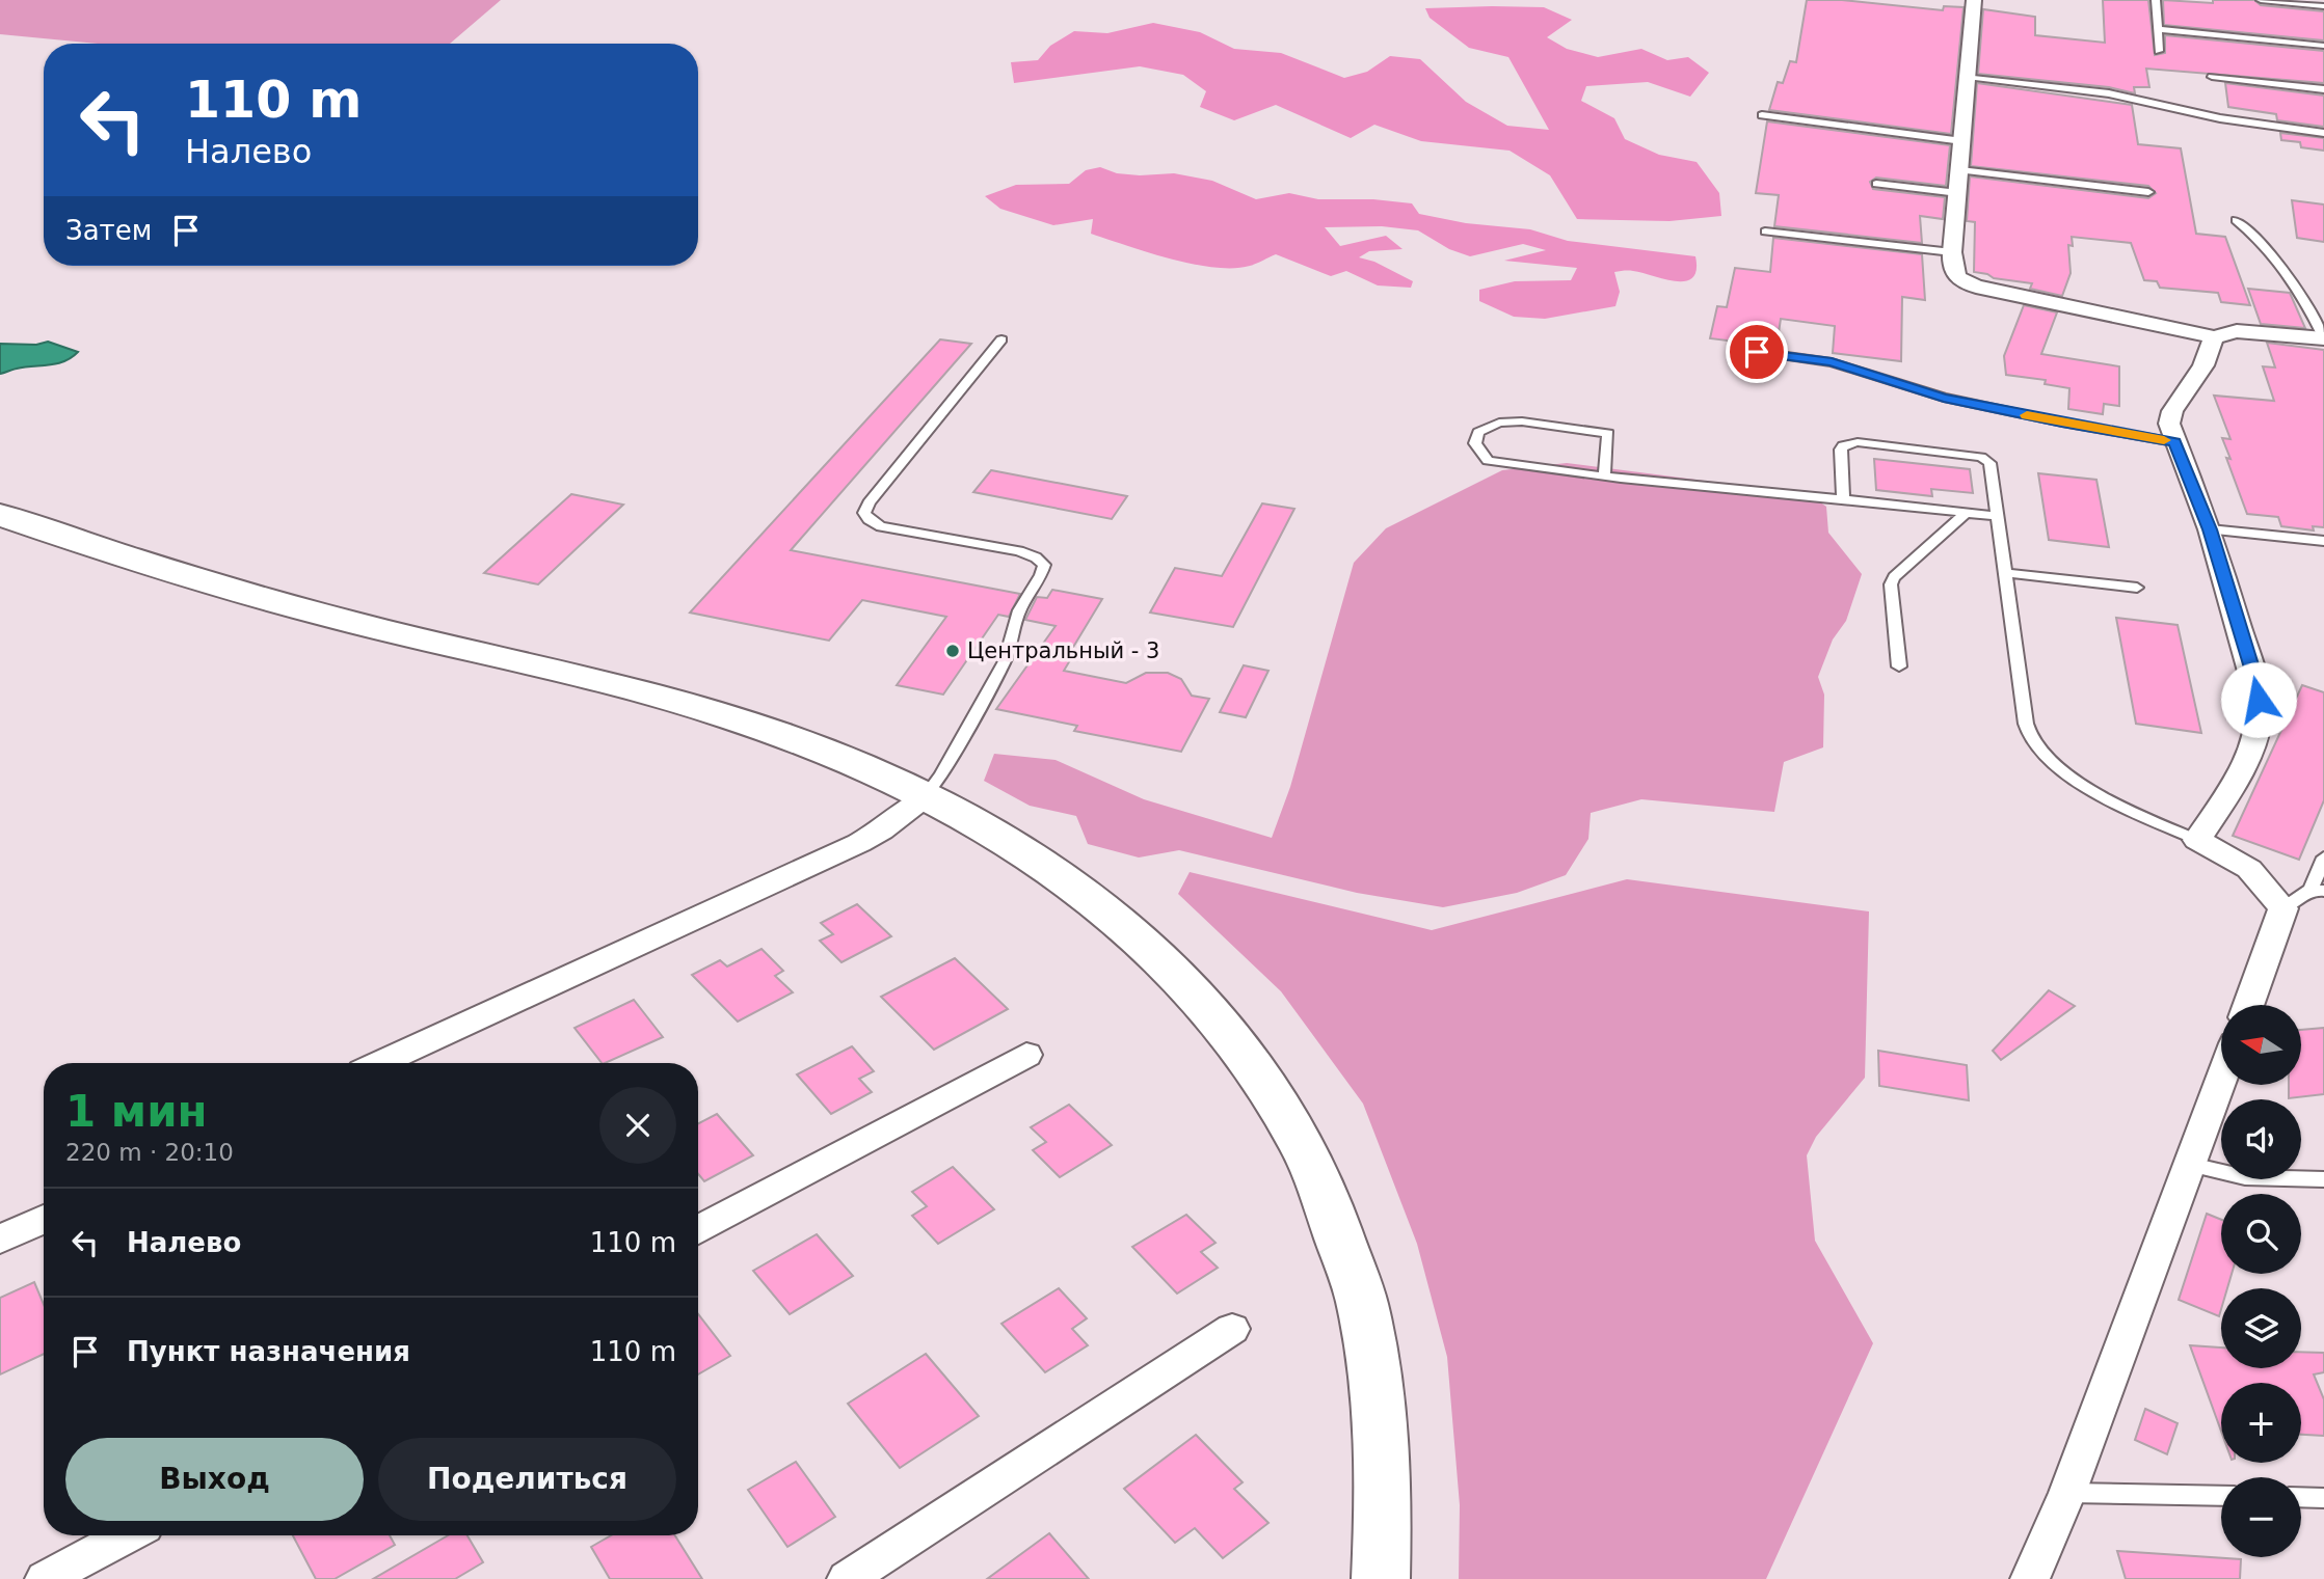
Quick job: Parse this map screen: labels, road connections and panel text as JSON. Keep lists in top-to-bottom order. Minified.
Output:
{"places":["Центральный - 3"],"north":"left","page":{"turn":["110 m","Налево"],"then":"Затем","map_buttons":["+","−"],"heading":["1 мин","220 m · 20:10"],"list":[{"name":"Налево","value":"110 m"},{"name":"Пункт назначения","value":"110 m"}],"buttons":["Выход","Поделиться"]}}
